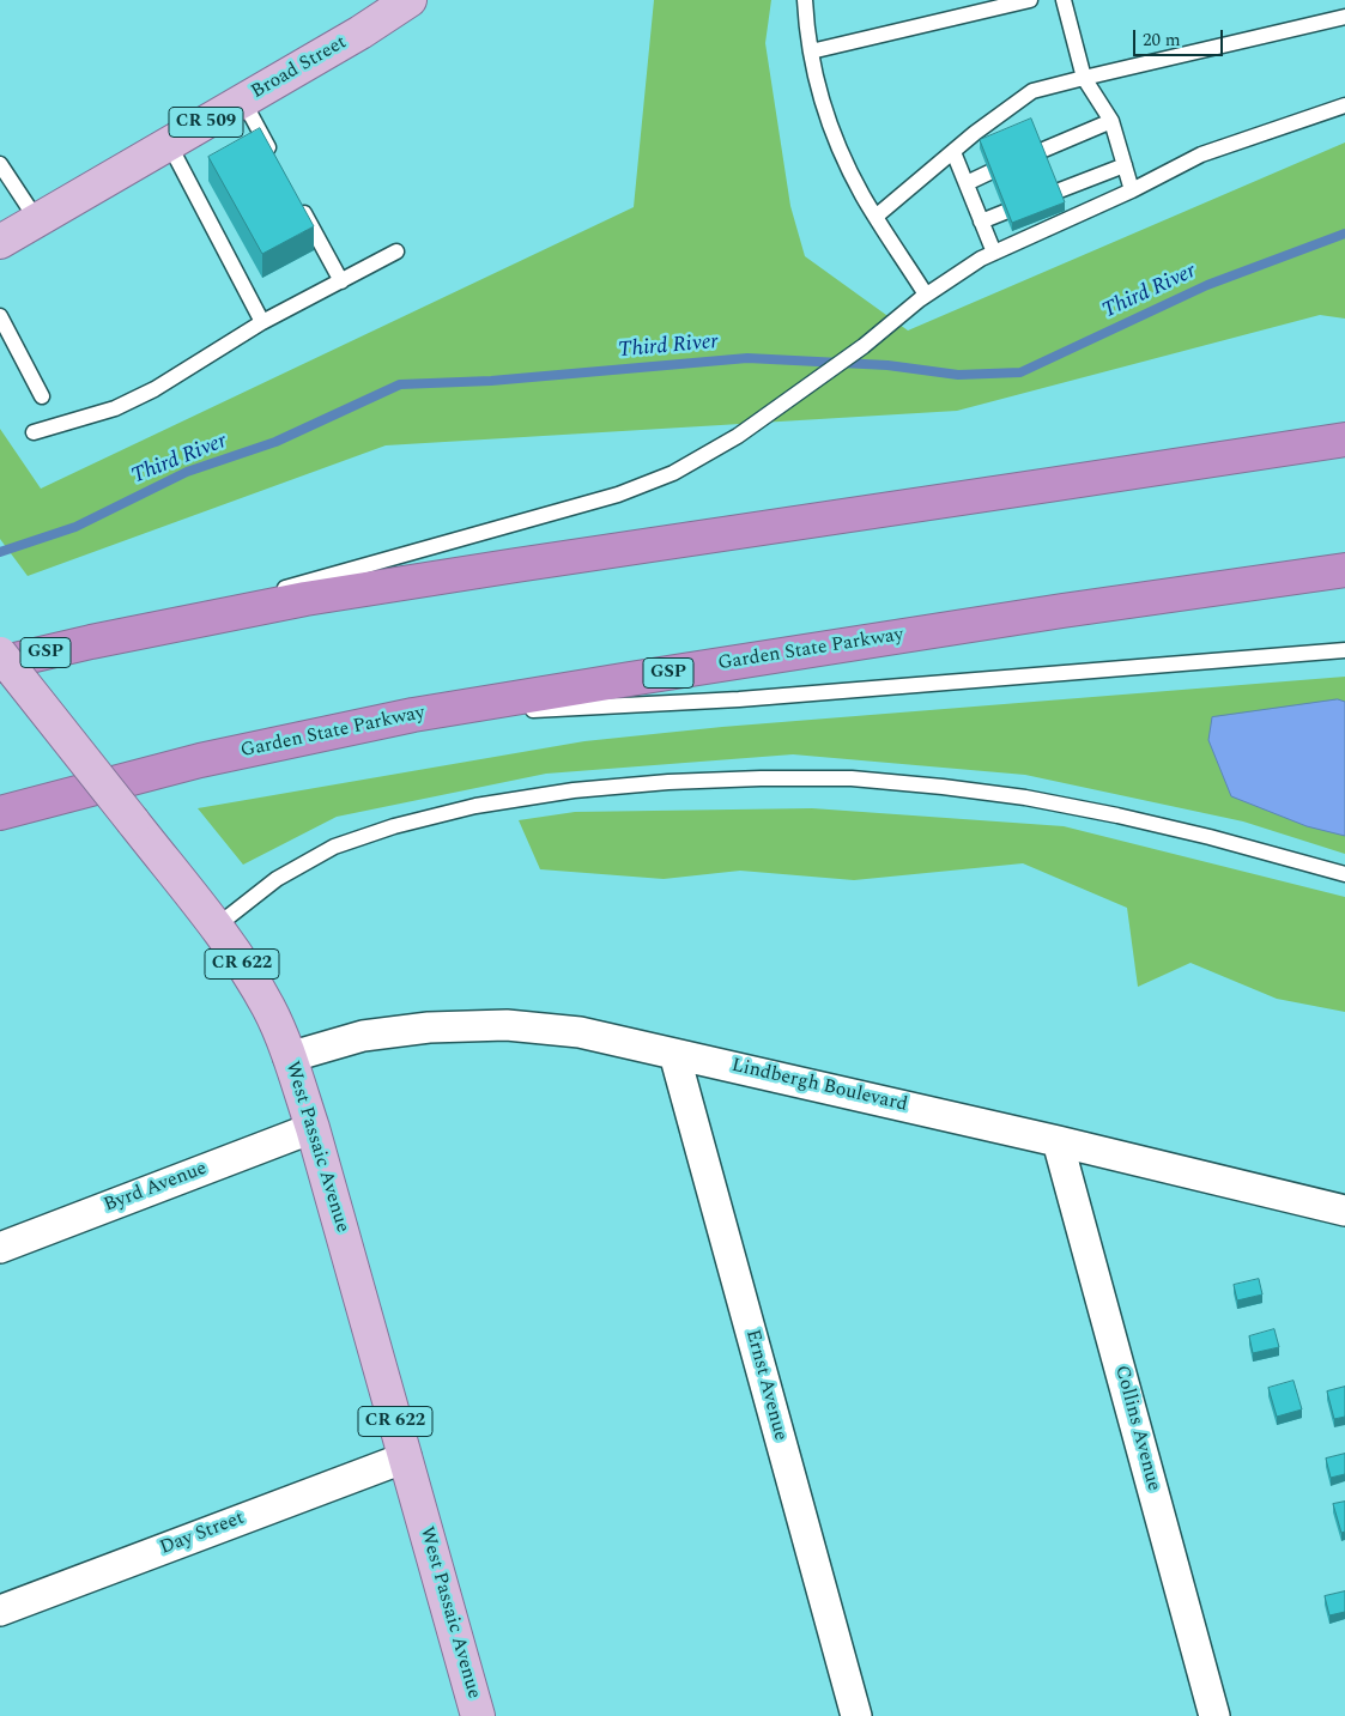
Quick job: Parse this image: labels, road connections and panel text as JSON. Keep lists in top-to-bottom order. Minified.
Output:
{"streets":{"highway":["Garden State Parkway","GSP"],"main road":["Broad Street","CR 509","CR 622","West Passaic Avenue"],"street":["Lindbergh Boulevard","Byrd Avenue","Ernst Avenue","Collins Avenue","Day Street"]},"crossings":[["Lindbergh Boulevard","West Passaic Avenue"],["Lindbergh Boulevard","Ernst Avenue"],["Lindbergh Boulevard","Collins Avenue"],["West Passaic Avenue","Byrd Avenue"],["West Passaic Avenue","Day Street"]],"water":["Third River"],"scale_bar":"20 m"}
